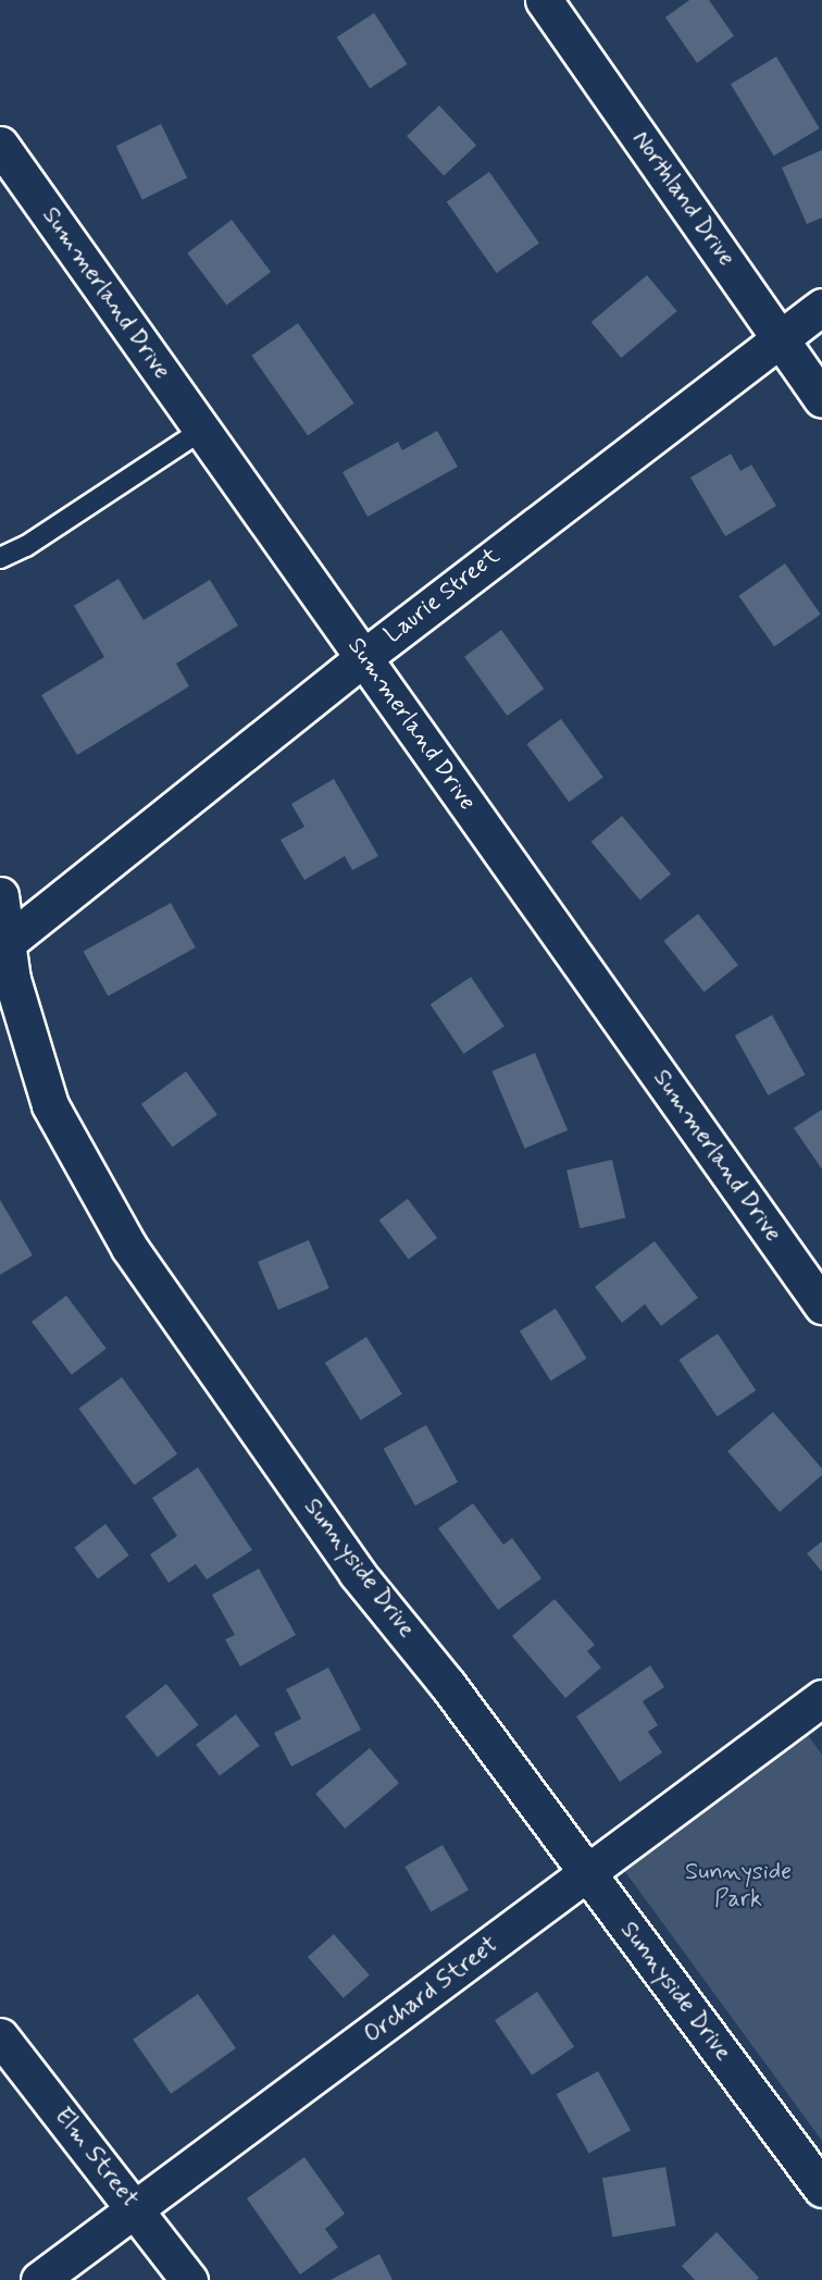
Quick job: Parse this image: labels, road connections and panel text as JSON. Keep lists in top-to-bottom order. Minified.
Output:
{"streets":{"street":["Northland Drive","Summerland Drive","Laurie Street","Sunnyside Drive","Orchard Street","Elm Street"]},"crossings":[["Northland Drive","Laurie Street"],["Summerland Drive","Laurie Street"],["Laurie Street","Sunnyside Drive"],["Sunnyside Drive","Orchard Street"],["Orchard Street","Elm Street"]],"parks":["Sunnyside Park"]}
